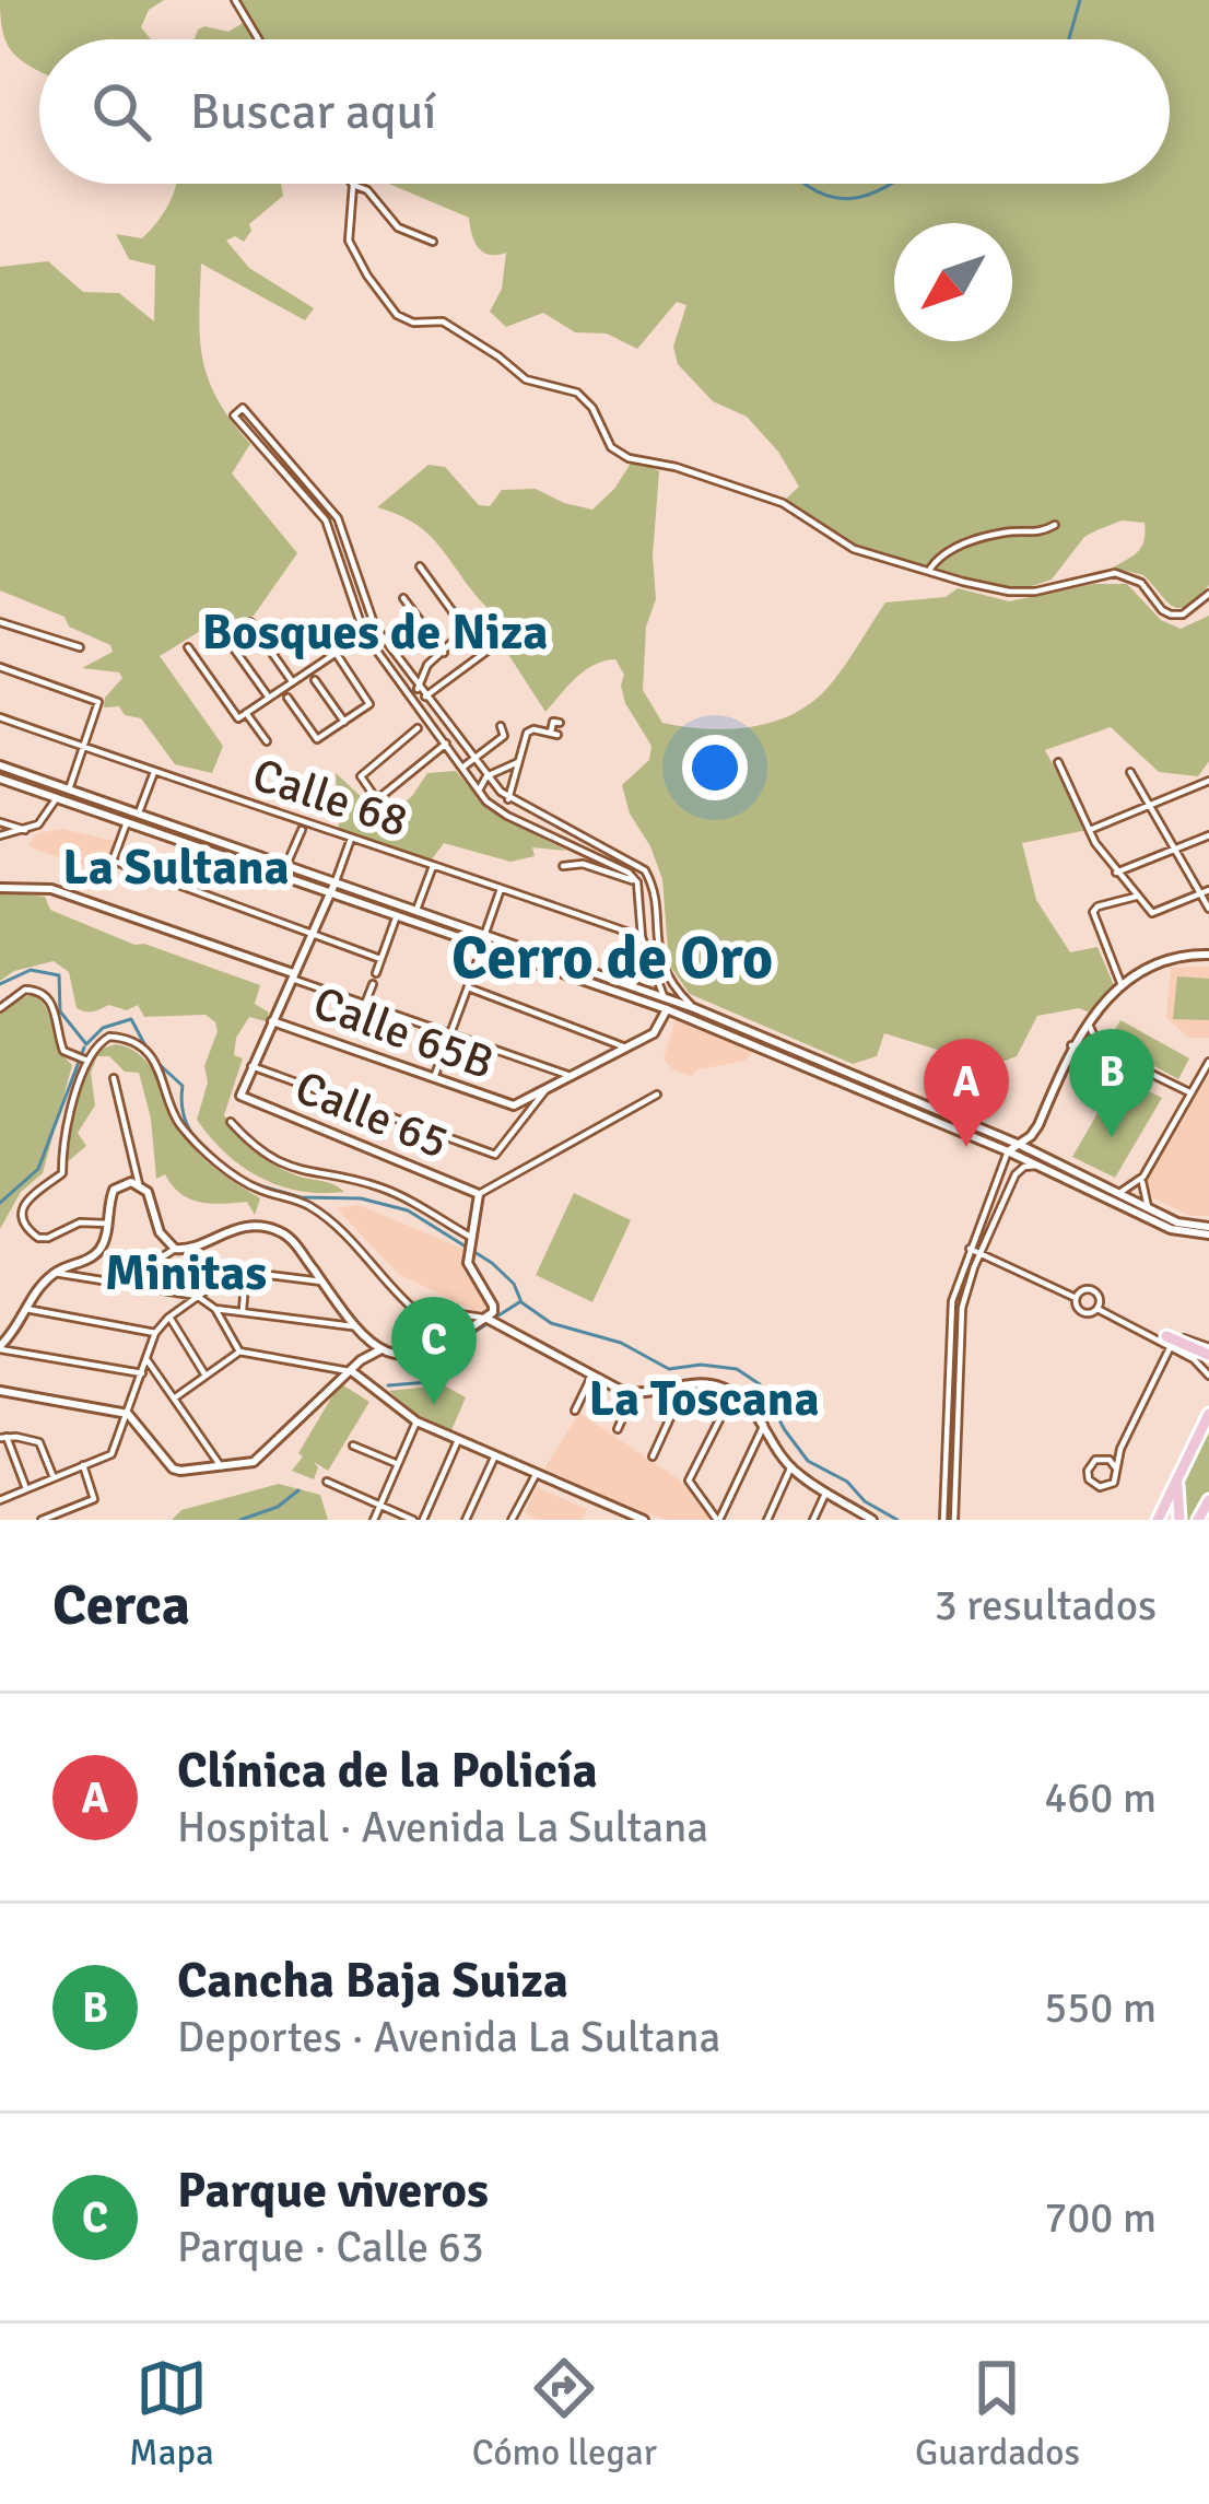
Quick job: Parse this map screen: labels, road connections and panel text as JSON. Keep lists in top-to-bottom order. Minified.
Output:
{"streets":{"street":["Calle 68","Calle 65B","Calle 65"]},"districts":["Bosques de Niza","La Sultana","Cerro de Oro","Minitas","La Toscana"],"north":"bottom left","page":{"search":"Buscar aquí","pins":["B","A","C"],"heading":["Cerca","3 resultados"],"list":[{"mark":"A","name":"Clínica de la Policía","note":"Hospital · Avenida La Sultana","value":"460 m"},{"mark":"B","name":"Cancha Baja Suiza","note":"Deportes · Avenida La Sultana","value":"550 m"},{"mark":"C","name":"Parque viveros","note":"Parque · Calle 63","value":"700 m"}],"nav":["Mapa","Cómo llegar","Guardados"]}}
